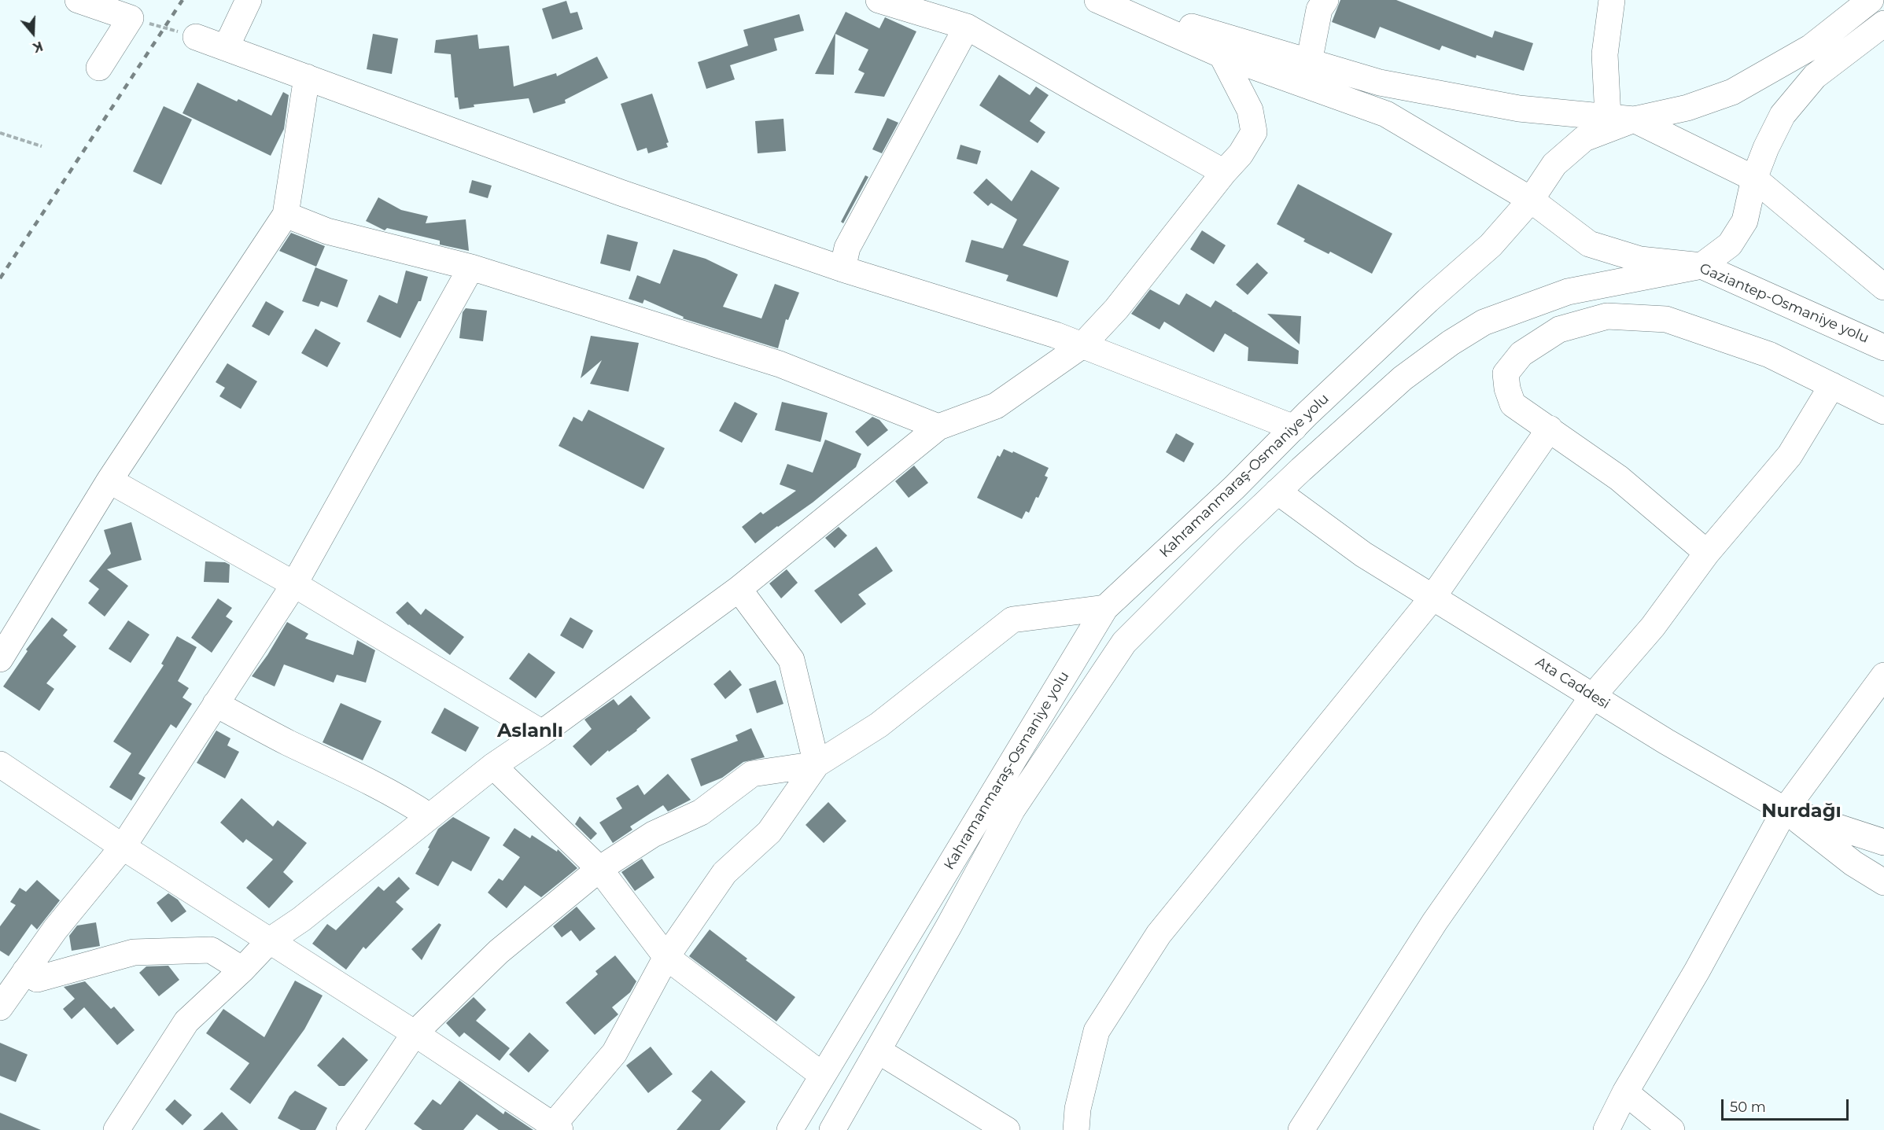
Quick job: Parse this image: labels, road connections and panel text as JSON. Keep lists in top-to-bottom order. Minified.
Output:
{"streets":{"main road":["Gaziantep-Osmaniye yolu","Kahramanmaraş-Osmaniye yolu","Ata Caddesi"]},"crossings":[["Gaziantep-Osmaniye yolu","Kahramanmaraş-Osmaniye yolu"],["Kahramanmaraş-Osmaniye yolu","Ata Caddesi"]],"districts":["Aslanlı","Nurdağı"],"scale_bar":"50 m","north":"bottom"}
